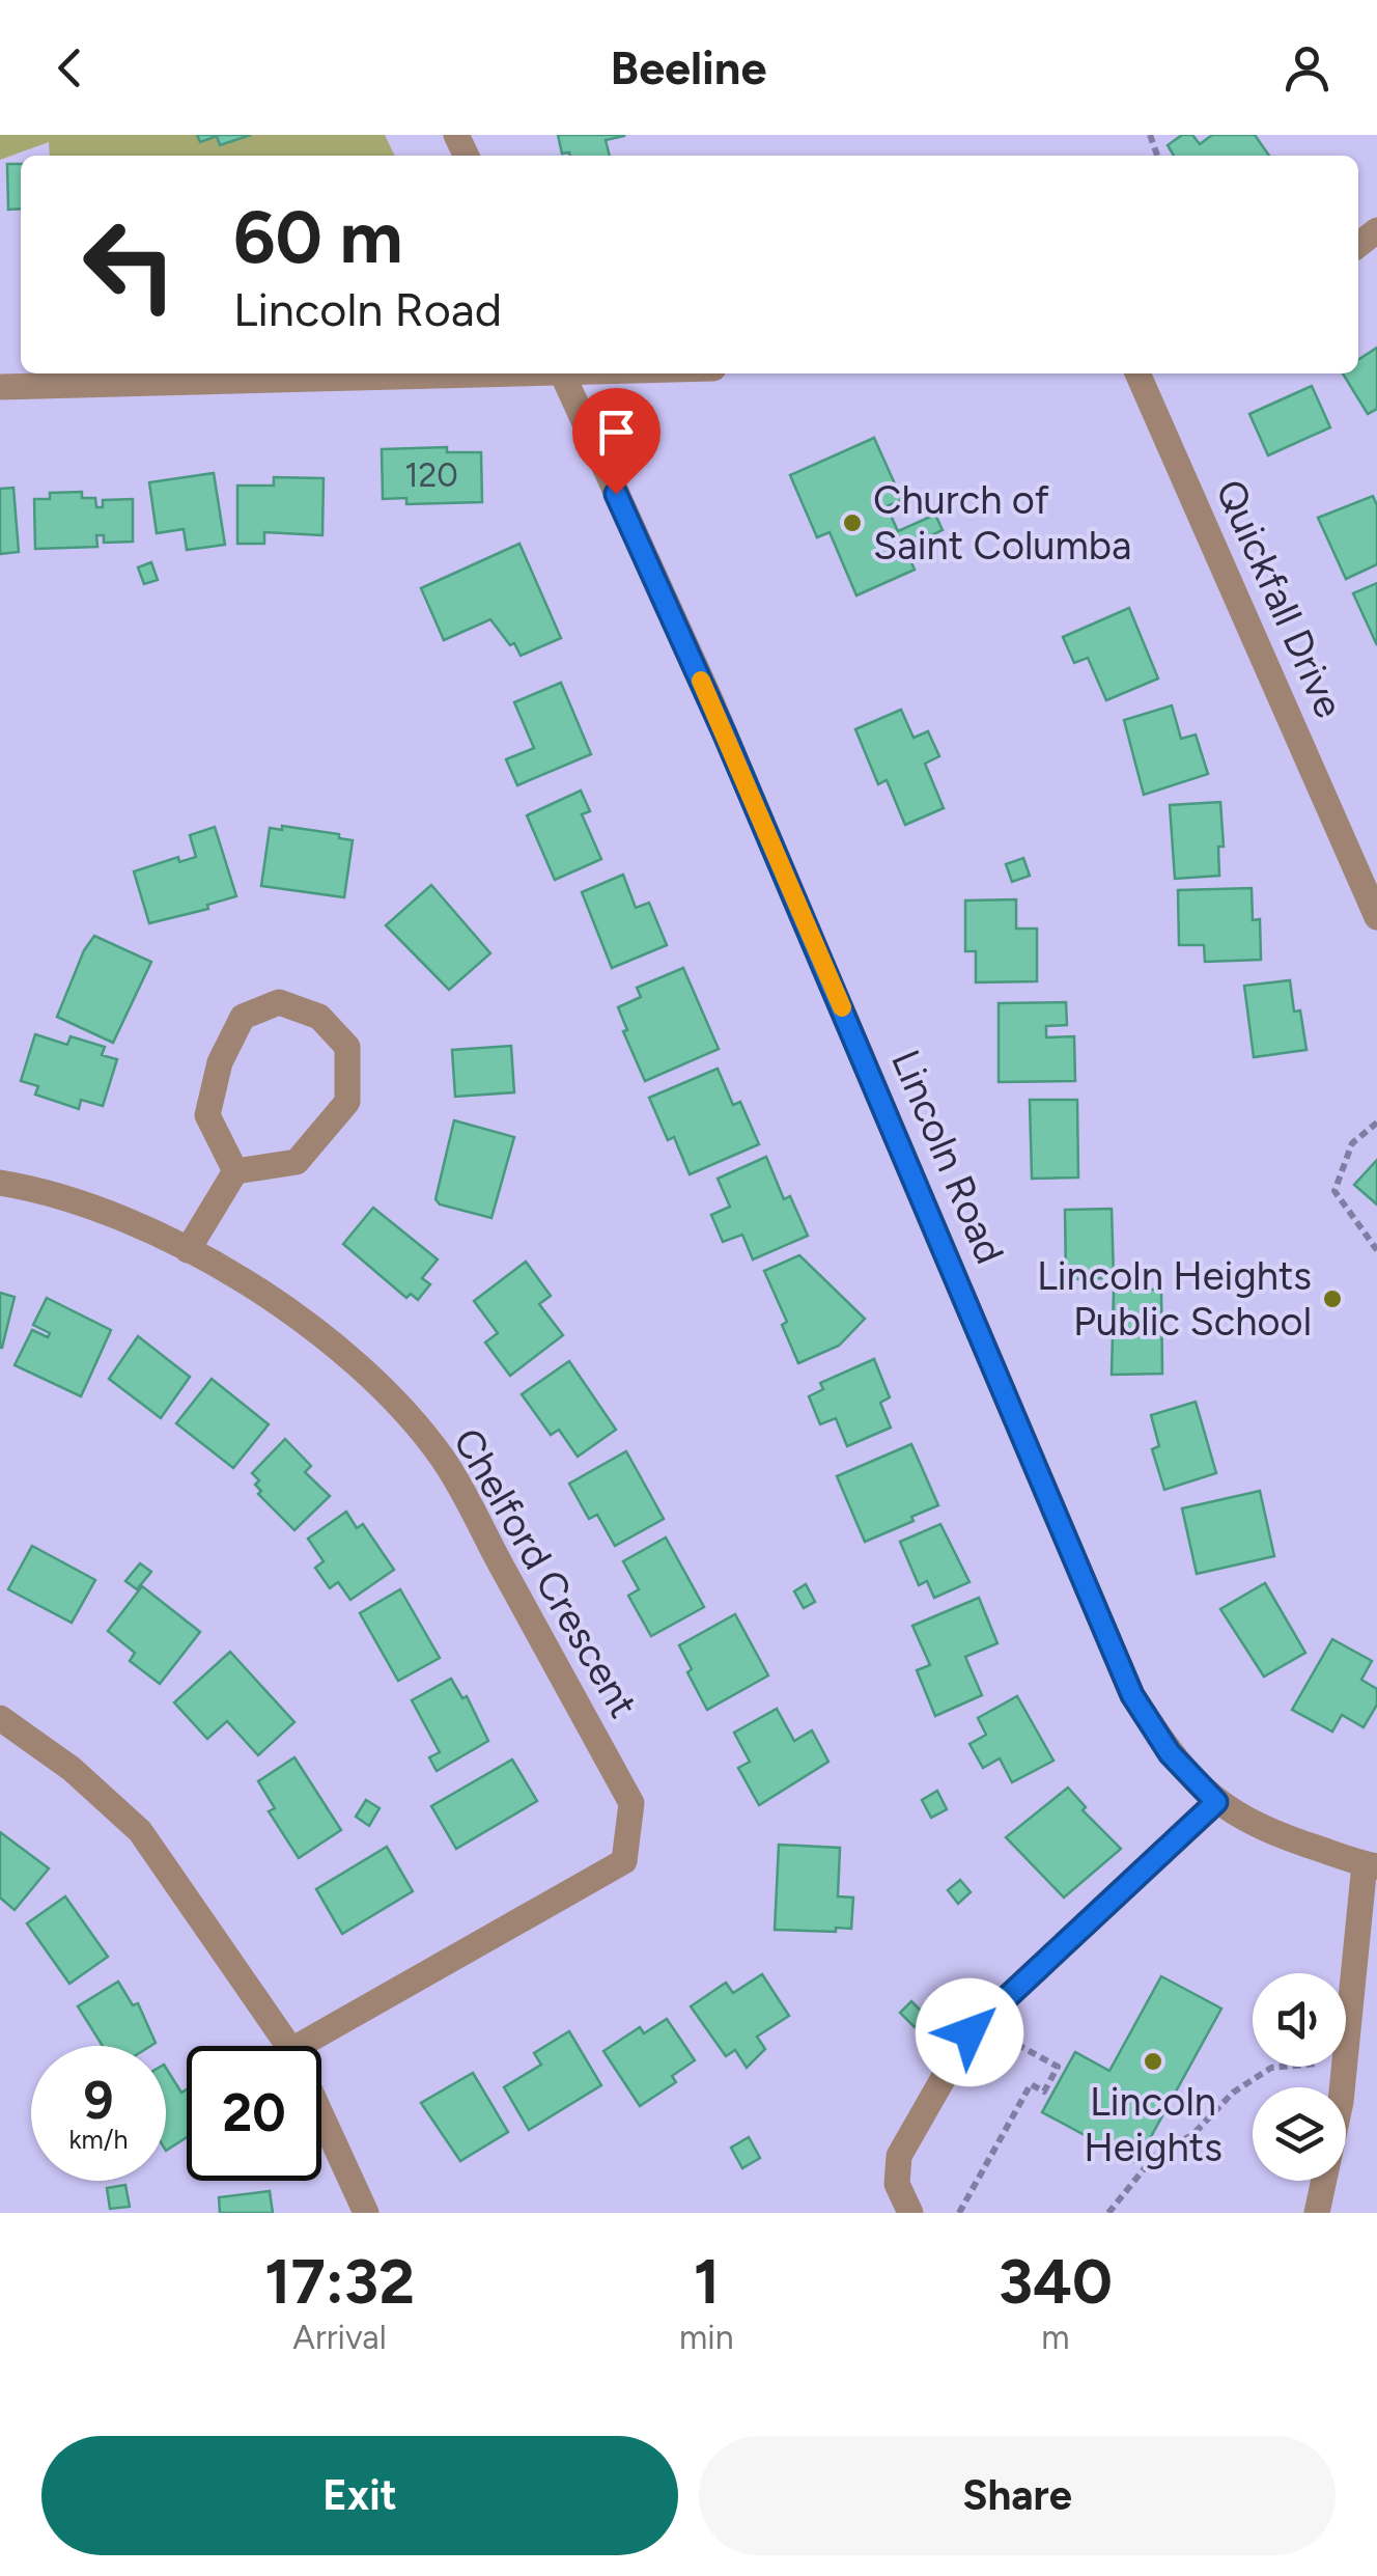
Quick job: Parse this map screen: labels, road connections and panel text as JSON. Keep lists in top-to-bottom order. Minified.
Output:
{"streets":{"street":["Quickfall Drive","Lincoln Road","Chelford Crescent"]},"places":["Church of Saint Columba","Lincoln Heights Public School","Lincoln Heights"],"house_numbers":["120"],"page":{"header":"Beeline","turn":["60 m","Lincoln Road"],"speed":"9 km/h","limit":"20","eta":["17:32","Arrival","1","min","340","m"],"buttons":["Exit","Share"]}}
